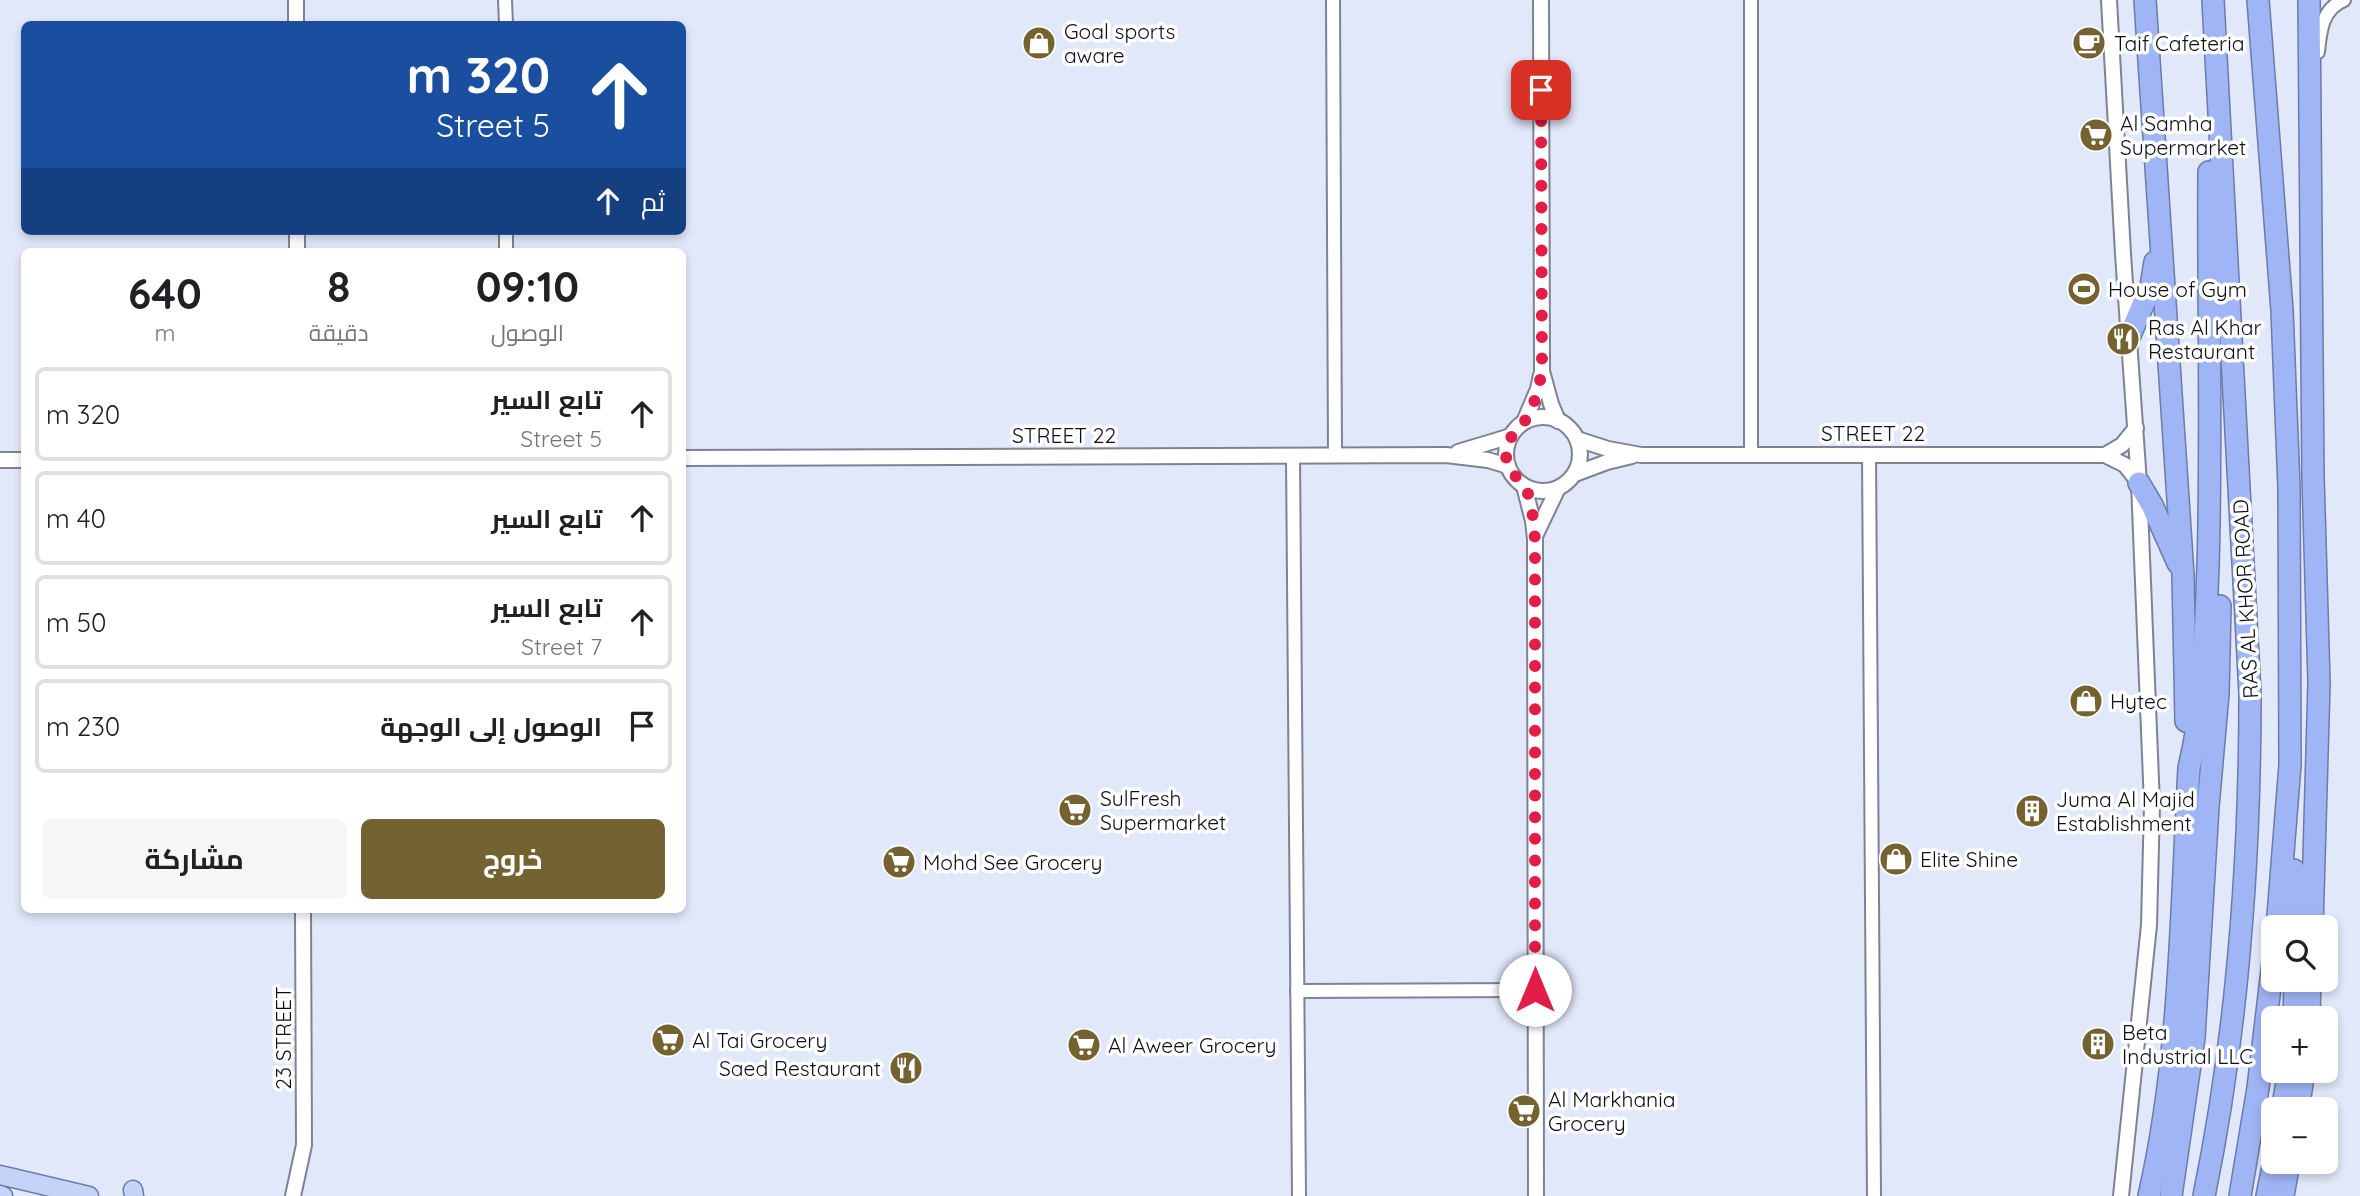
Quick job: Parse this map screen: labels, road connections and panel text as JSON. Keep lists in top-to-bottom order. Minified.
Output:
{"streets":{"highway":["RAS AL KHOR ROAD"],"street":["STREET 22","23 STREET"]},"places":{"shop":["Goal sports aware","Hytec","Elite Shine"],"cafe":["Taif Cafeteria"],"supermarket":["Al Samha Supermarket","SulFresh Supermarket","Mohd See Grocery","Al Tai Grocery","Al Aweer Grocery","Al Markhania Grocery"],"sports":["House of Gym"],"restaurant":["Ras Al Khar Restaurant","Saed Restaurant"],"building":["Juma Al Majid Establishment","Beta Industrial LLC"]},"page":{"turn":["320 m","5 Street"],"then":"ثم","eta":["09:10","الوصول","8","دقيقة","640","m"],"list":[{"name":"تابع السير","note":"5 Street","value":"320 m"},{"name":"تابع السير","value":"40 m"},{"name":"تابع السير","note":"7 Street","value":"50 m"},{"name":"الوصول إلى الوجهة","value":"230 m"}],"buttons":["خروج","مشاركة"],"map_buttons":["+","−"]}}
